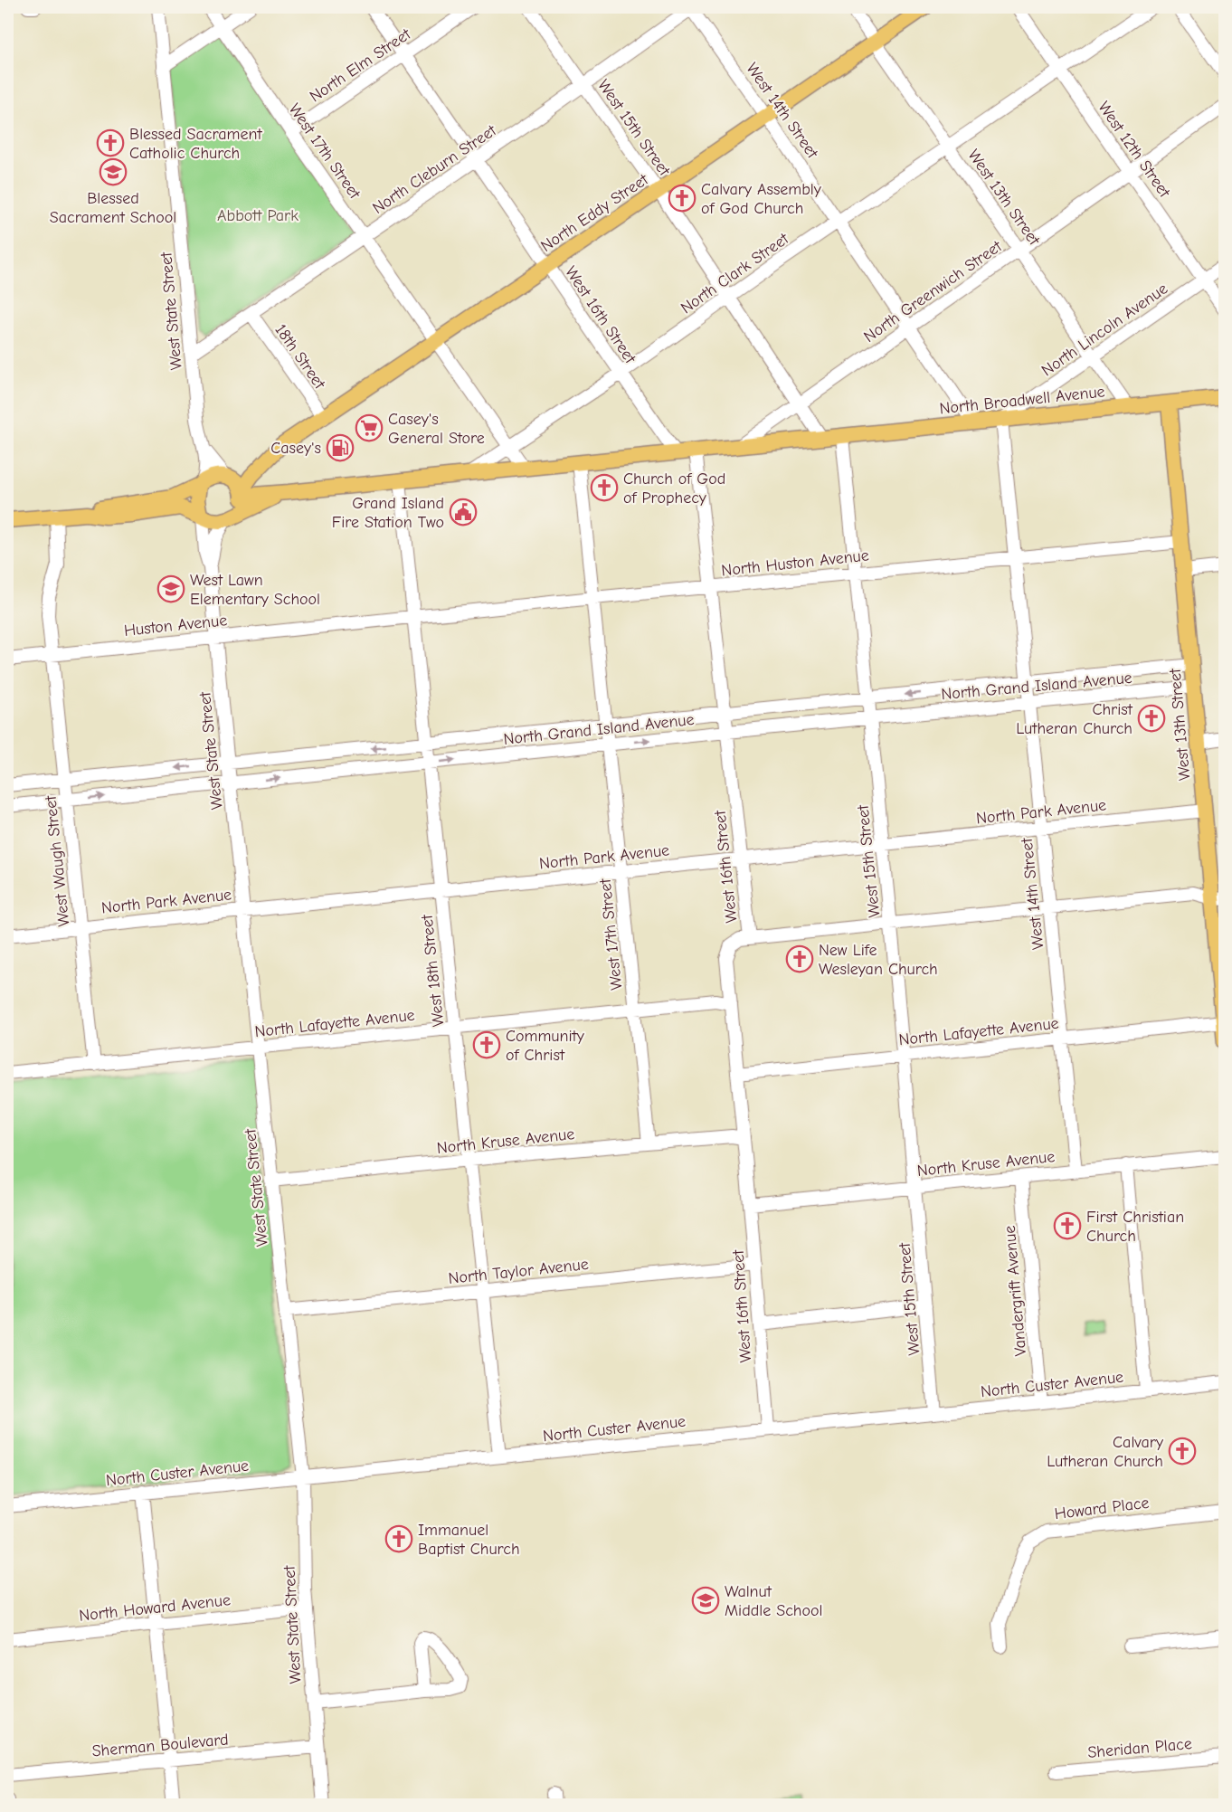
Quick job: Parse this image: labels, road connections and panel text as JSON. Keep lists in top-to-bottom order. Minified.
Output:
{"streets":{"main road":["West 13th Street","North Eddy Street","North Broadwell Avenue"],"street":["North Elm Street","West 14th Street","West 15th Street","West 12th Street","West 17th Street","North Cleburn Street","North Clark Street","North Greenwich Street","West State Street","West 16th Street","North Lincoln Avenue","18th Street","North Huston Avenue","Huston Avenue","North Grand Island Avenue","North Park Avenue","West Waugh Street","West 18th Street","North Lafayette Avenue","North Kruse Avenue","North Taylor Avenue","Vandergrift Avenue","North Custer Avenue","Howard Place","North Howard Avenue","Sherman Boulevard","Sheridan Place"]},"crossings":[["North Elm Street","West 17th Street"],["North Elm Street","West 16th Street"],["West 14th Street","North Cleburn Street"],["West 14th Street","North Eddy Street"],["West 14th Street","North Clark Street"],["West 14th Street","North Greenwich Street"],["West 14th Street","North Lincoln Avenue"],["West 14th Street","North Broadwell Avenue"],["West 14th Street","North Huston Avenue"],["West 14th Street","North Grand Island Avenue"],["West 14th Street","North Park Avenue"],["West 14th Street","North Lafayette Avenue"],["West 14th Street","North Kruse Avenue"],["West 15th Street","North Cleburn Street"],["West 15th Street","North Eddy Street"],["West 15th Street","North Clark Street"],["West 15th Street","North Greenwich Street"],["West 15th Street","North Broadwell Avenue"],["West 15th Street","North Huston Avenue"],["West 15th Street","North Grand Island Avenue"],["West 15th Street","North Park Avenue"],["West 15th Street","North Lafayette Avenue"],["West 15th Street","North Kruse Avenue"],["West 15th Street","North Custer Avenue"],["West 12th Street","North Clark Street"],["West 12th Street","North Greenwich Street"],["West 12th Street","North Lincoln Avenue"],["West 17th Street","North Cleburn Street"],["West 17th Street","North Eddy Street"],["West 17th Street","North Clark Street"],["West 17th Street","North Broadwell Avenue"],["West 17th Street","North Huston Avenue"],["West 17th Street","North Grand Island Avenue"],["West 17th Street","North Park Avenue"],["West 17th Street","North Lafayette Avenue"],["West 17th Street","North Kruse Avenue"],["North Cleburn Street","West State Street"],["North Cleburn Street","West 16th Street"],["North Cleburn Street","18th Street"],["West 13th Street","North Eddy Street"],["West 13th Street","North Clark Street"],["West 13th Street","North Greenwich Street"],["West 13th Street","North Lincoln Avenue"],["West 13th Street","North Broadwell Avenue"],["West 13th Street","North Huston Avenue"],["West 13th Street","North Grand Island Avenue"],["West 13th Street","North Park Avenue"],["West 13th Street","North Lafayette Avenue"],["North Eddy Street","West State Street"],["North Eddy Street","West 16th Street"],["North Eddy Street","18th Street"],["North Eddy Street","North Broadwell Avenue"],["North Clark Street","West 16th Street"],["North Clark Street","North Broadwell Avenue"],["North Greenwich Street","North Broadwell Avenue"],["West State Street","North Broadwell Avenue"],["West State Street","Huston Avenue"],["West State Street","North Grand Island Avenue"],["West State Street","North Park Avenue"],["West State Street","North Lafayette Avenue"],["West State Street","North Kruse Avenue"],["West State Street","North Taylor Avenue"],["West State Street","North Custer Avenue"],["West State Street","North Howard Avenue"],["West State Street","Sherman Boulevard"],["West 16th Street","North Broadwell Avenue"],["West 16th Street","North Huston Avenue"],["West 16th Street","North Grand Island Avenue"],["West 16th Street","North Park Avenue"],["West 16th Street","North Lafayette Avenue"],["West 16th Street","North Kruse Avenue"],["West 16th Street","North Taylor Avenue"],["West 16th Street","North Custer Avenue"],["North Lincoln Avenue","North Broadwell Avenue"],["North Broadwell Avenue","West 18th Street"],["North Huston Avenue","Huston Avenue"],["North Huston Avenue","West 18th Street"],["Huston Avenue","West Waugh Street"],["Huston Avenue","West 18th Street"],["North Grand Island Avenue","West Waugh Street"],["North Grand Island Avenue","West 18th Street"],["North Park Avenue","West Waugh Street"],["North Park Avenue","West 18th Street"],["West Waugh Street","North Lafayette Avenue"],["West 18th Street","North Lafayette Avenue"],["West 18th Street","North Kruse Avenue"],["West 18th Street","North Taylor Avenue"],["West 18th Street","North Custer Avenue"],["North Kruse Avenue","Vandergrift Avenue"],["Vandergrift Avenue","North Custer Avenue"]],"parks":["Abbott Park"],"places":{"church":["Blessed Sacrament Catholic Church","Calvary Assembly of God Church","Church of God of Prophecy","Christ Lutheran Church","New Life Wesleyan Church","Community of Christ","First Christian Church","Calvary Lutheran Church","Immanuel Baptist Church"],"school or university":["Blessed Sacrament School","West Lawn Elementary School","Walnut Middle School"],"supermarket":["Casey's General Store"],"fuel station":["Casey's"],"public building":["Grand Island Fire Station Two"]}}
